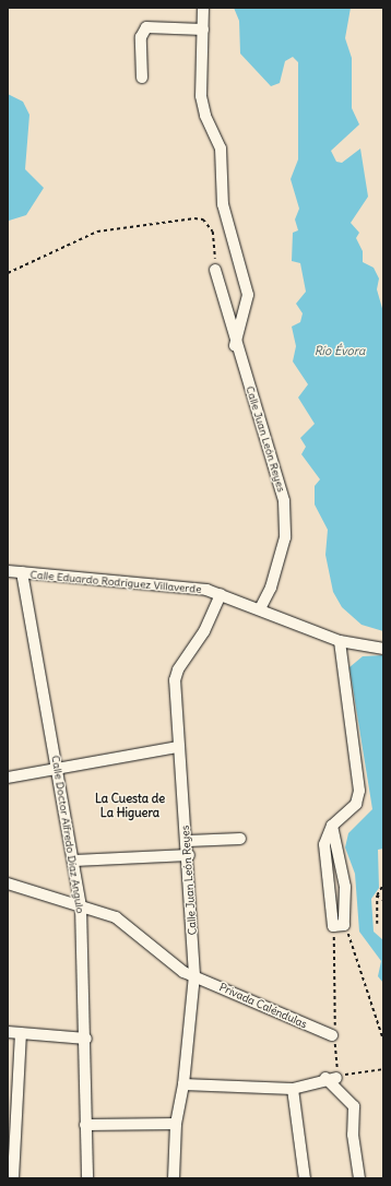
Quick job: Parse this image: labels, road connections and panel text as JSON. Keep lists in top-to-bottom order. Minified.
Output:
{"streets":{"street":["Calle Juan León Reyes","Calle Eduardo Rodríguez Villaverde","Calle Doctor Alfredo Díaz Angulo","Privada Caléndulas"]},"crossings":[["Calle Juan León Reyes","Calle Eduardo Rodríguez Villaverde"],["Calle Juan León Reyes","Privada Caléndulas"],["Calle Eduardo Rodríguez Villaverde","Calle Doctor Alfredo Díaz Angulo"],["Calle Doctor Alfredo Díaz Angulo","Privada Caléndulas"]],"districts":["La Cuesta de La Higuera"],"water":["Río Évora"]}
